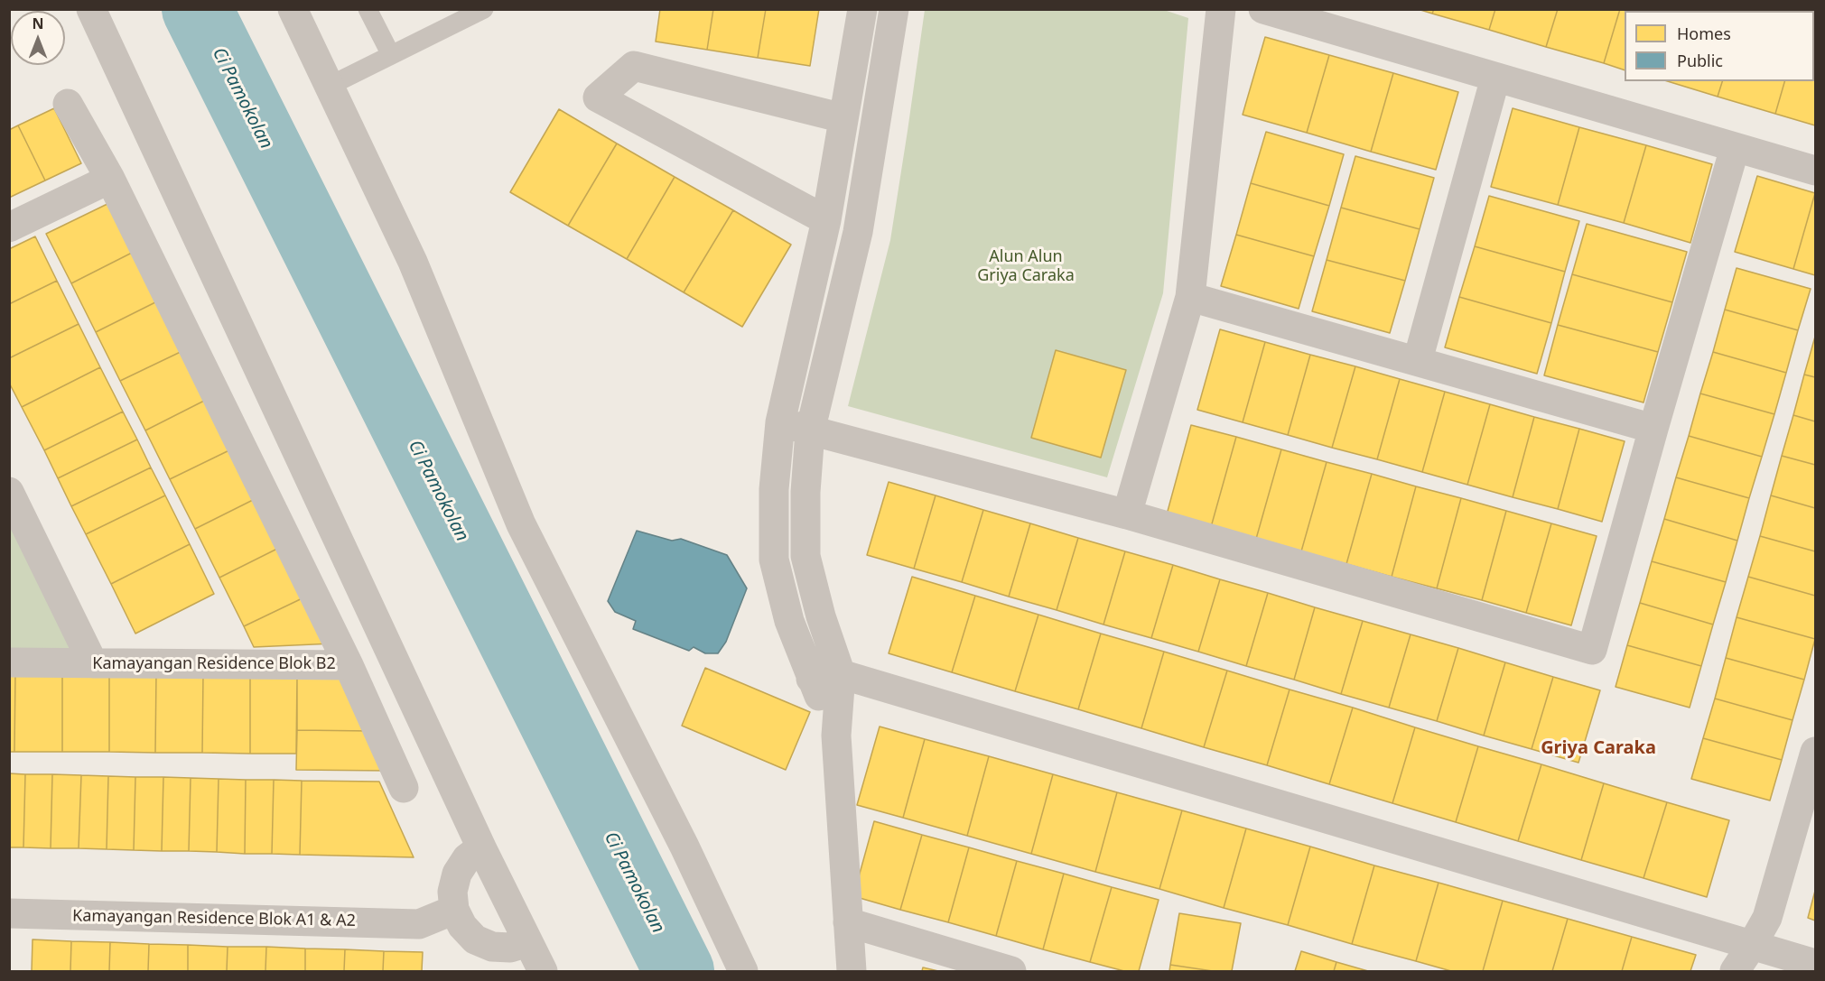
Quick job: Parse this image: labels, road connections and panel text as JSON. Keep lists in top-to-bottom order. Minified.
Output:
{"streets":{"street":["Kamayangan Residence Blok B2","Kamayangan Residence Blok A1 & A2"]},"districts":["Griya Caraka"],"water":["Ci Pamokolan"],"parks":["Alun Alun Griya Caraka"],"legend":["Homes","Public"],"north":"top"}
